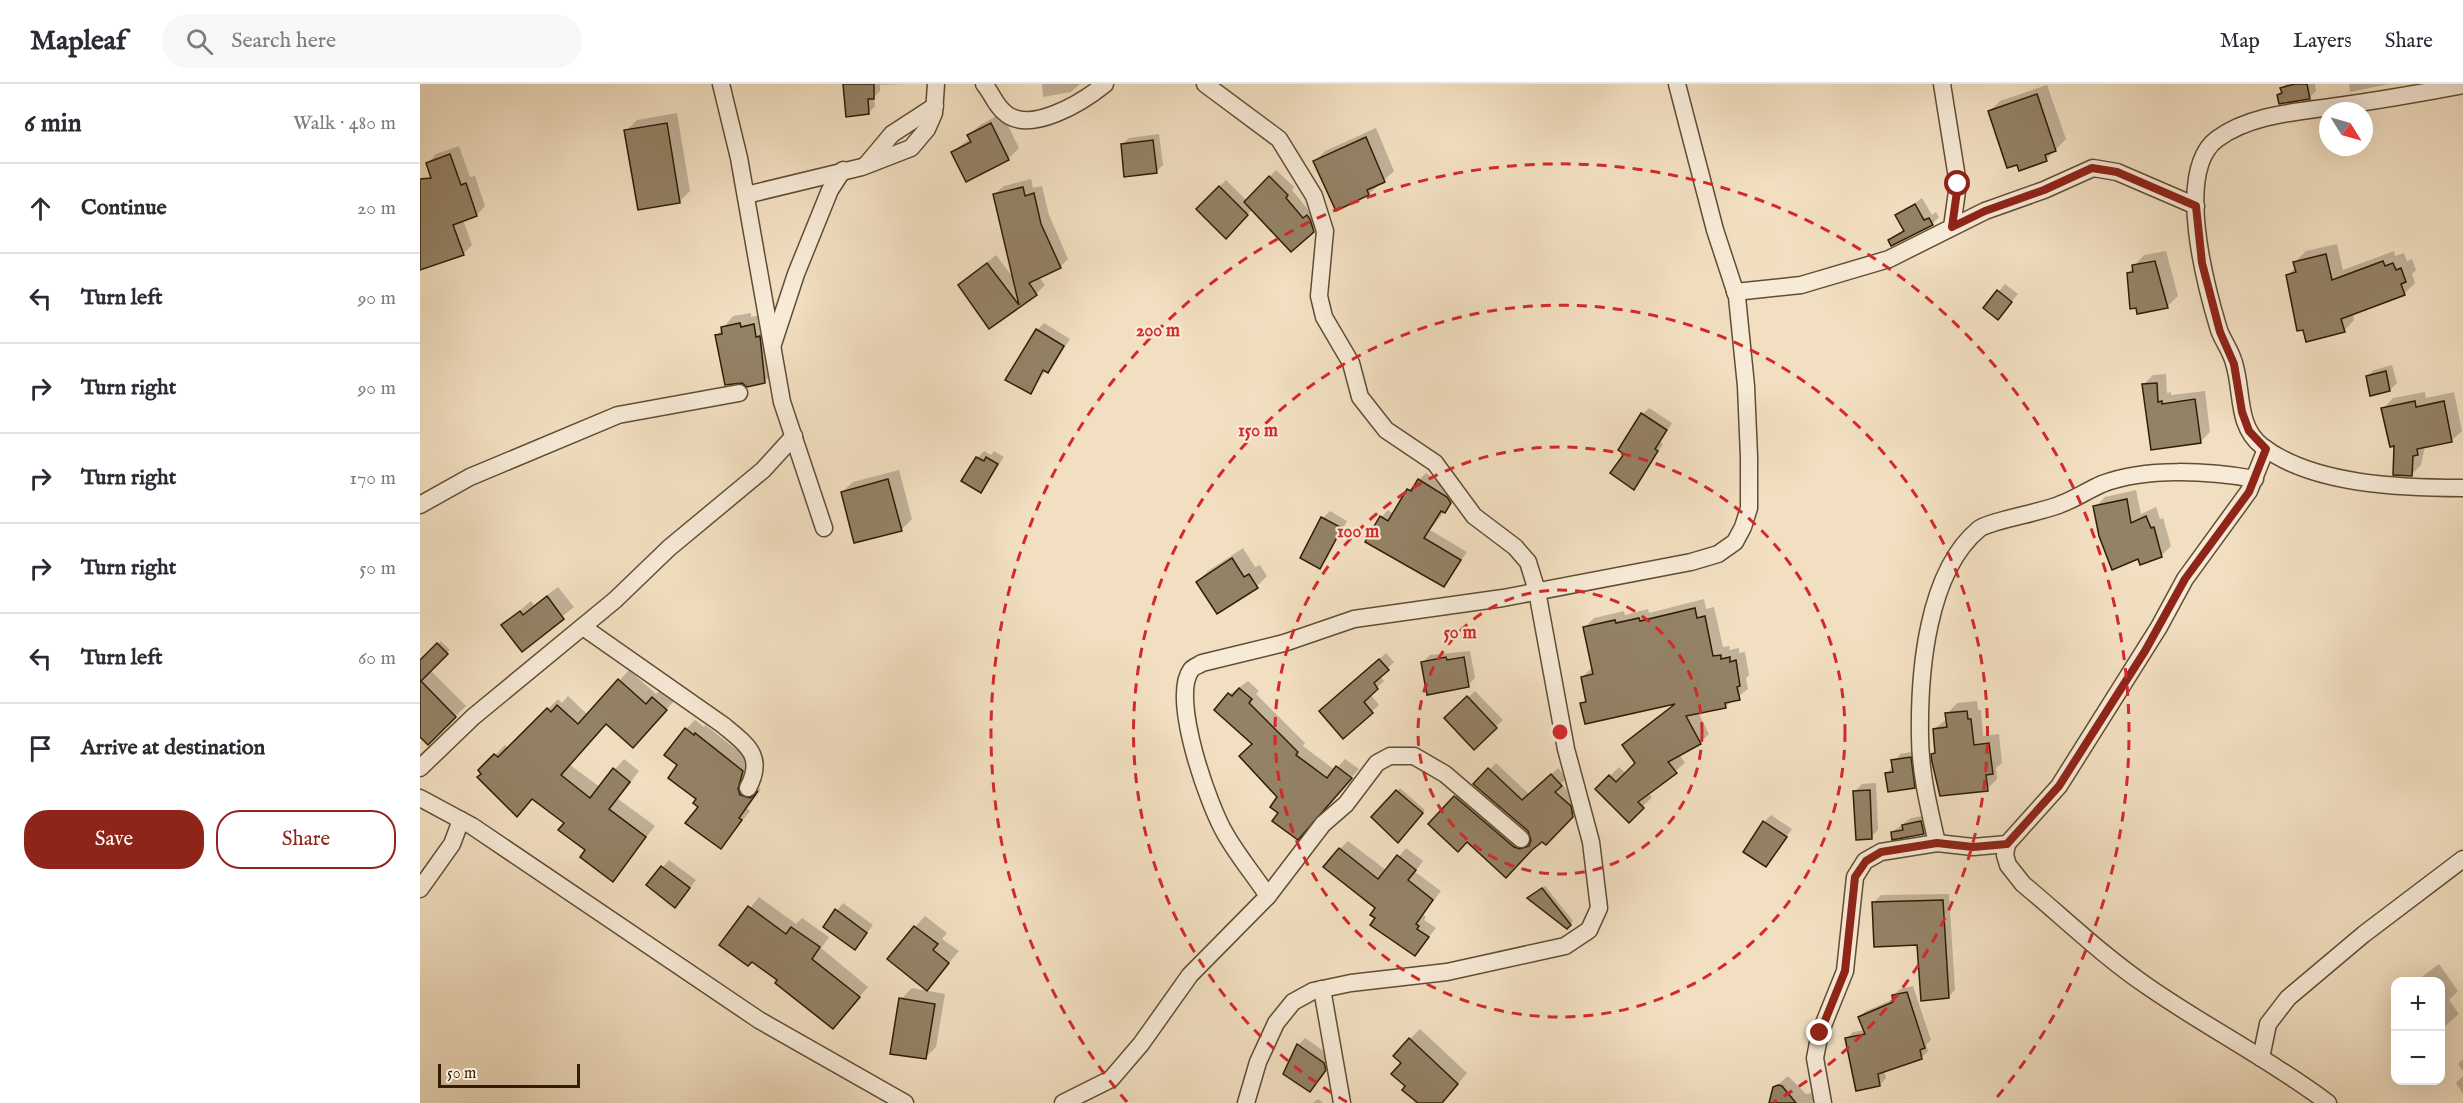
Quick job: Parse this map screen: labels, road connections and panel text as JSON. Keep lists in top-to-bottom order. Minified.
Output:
{"scale_bar":"50 m","north":"bottom right","page":{"header":"Mapleaf","search":"Search here","nav":["Map","Layers","Share"],"heading":["6 min","Walk · 480 m"],"list":[["Continue","20 m"],["Turn left","90 m"],["Turn right","90 m"],["Turn right","170 m"],["Turn right","50 m"],["Turn left","60 m"],"Arrive at destination"],"buttons":["Save","Share"],"map_buttons":["+","−"],"scale":"50 m"},"rings":["200 m","150 m","100 m","50 m"]}
